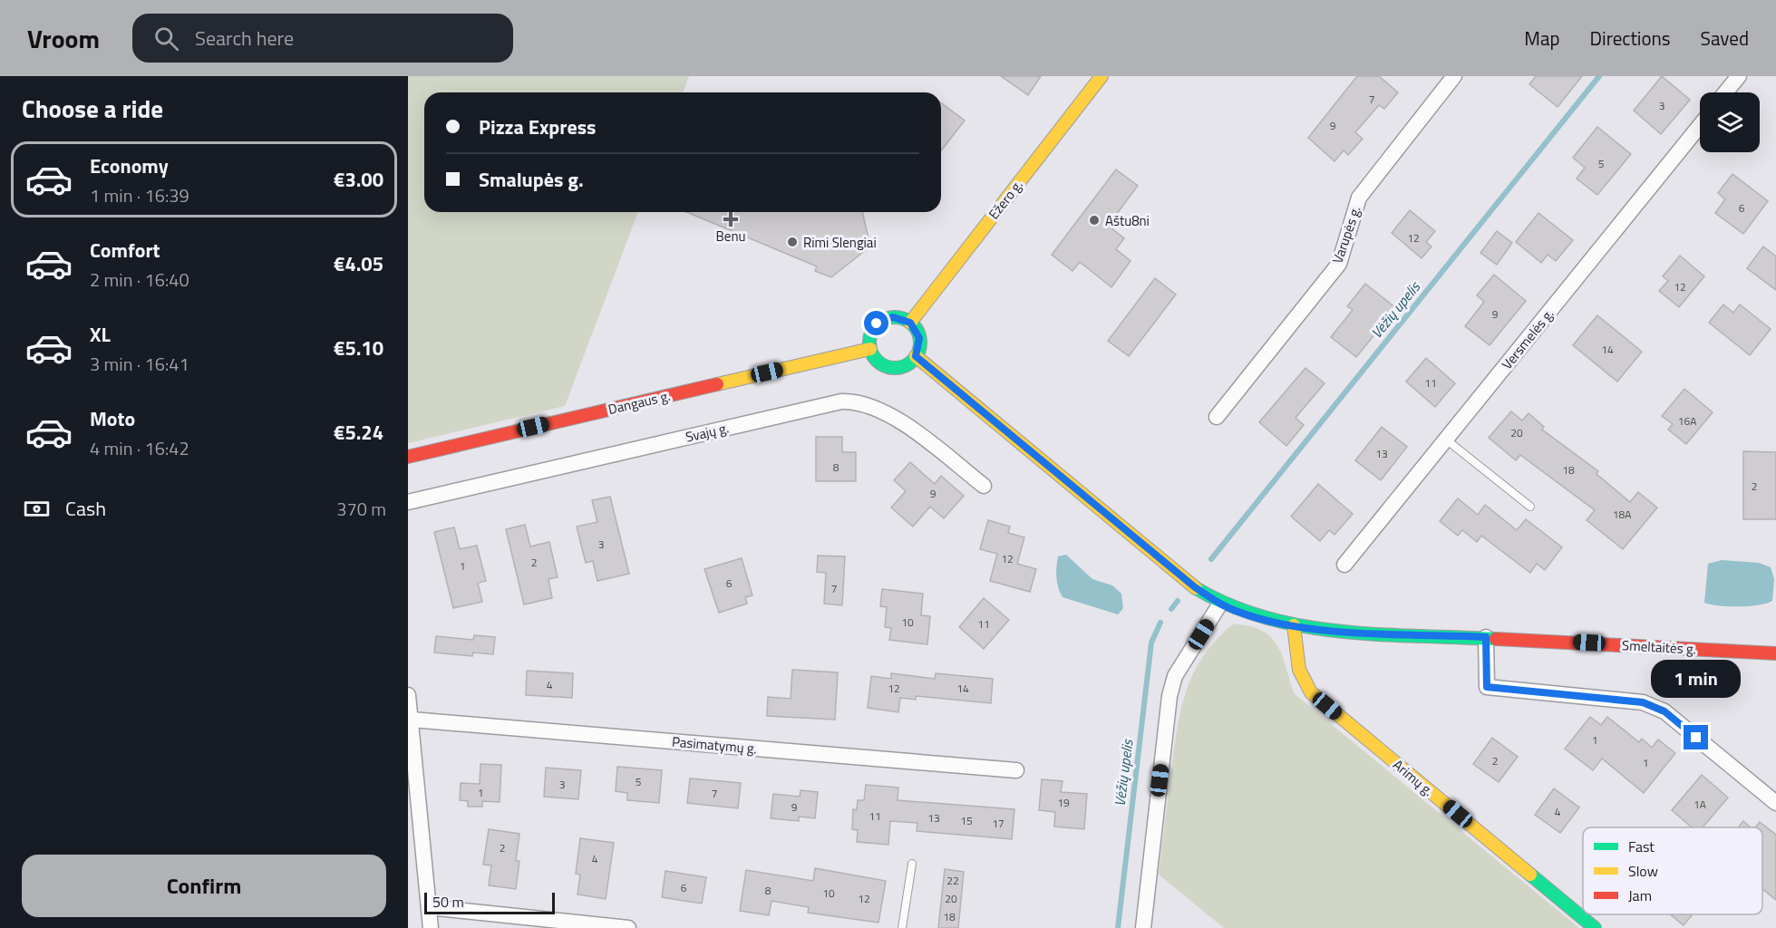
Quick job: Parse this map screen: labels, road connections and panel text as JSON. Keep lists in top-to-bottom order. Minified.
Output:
{"streets":{"main road":["Ežero g.","Dangaus g.","Smeltaitės g.","Arimų g."],"street":["Varupės g.","Versmelės g.","Svajų g.","Pasimatymų g."]},"crossings":[["Ežero g.","Dangaus g."],["Ežero g.","Smeltaitės g."],["Dangaus g.","Smeltaitės g."],["Smeltaitės g.","Arimų g."]],"water":["Vėžių upelis"],"places":{"health":["Benu"],"other":["Aštu8ni","Rimi Slengiai"]},"house_numbers":["7","3","9","5","6","12","12","9","14","11","16A","20","13","8","18","2","9","18A","3","12","2","1","6","7","10","11","4","12","14","1","2","1","5","3","1","7","19","1A","9","4","11","13","15","17","2","4","22","6","8","10","12","20","18"],"legend":["Fast","Slow","Jam"],"scale_bar":"50 m","page":{"header":"Vroom","search":"Search here","nav":["Map","Directions","Saved"],"heading":"Choose a ride","banner":["Pizza Express","Smalupės g."],"list":[{"name":"Economy","note":"1 min · 16:39","value":"€3.00"},{"name":"Comfort","note":"2 min · 16:40","value":"€4.05"},{"name":"XL","note":"3 min · 16:41","value":"€5.10"},{"name":"Moto","note":"4 min · 16:42","value":"€5.24"}],"pay":["Cash","370 m"],"bubble":"1 min","buttons":"Confirm","scale":"50 m"}}
